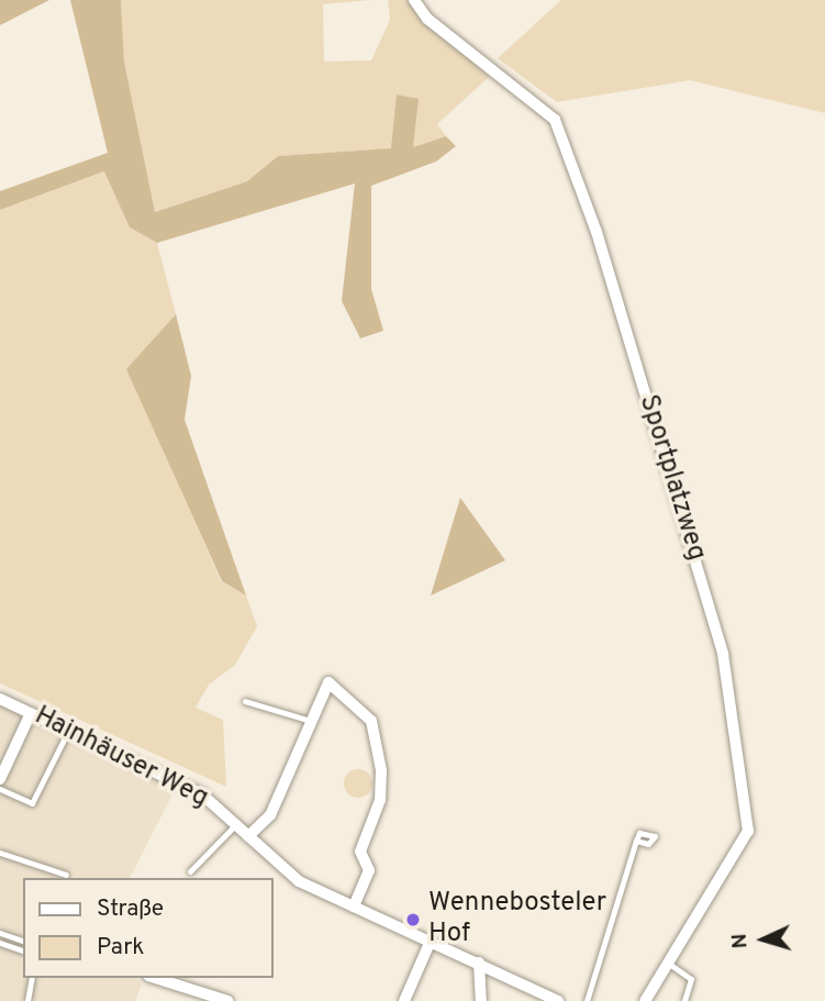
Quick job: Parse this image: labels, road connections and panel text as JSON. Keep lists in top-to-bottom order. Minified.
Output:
{"streets":{"street":["Sportplatzweg","Hainhäuser Weg"]},"places":["Wennebosteler Hof"],"legend":["Straße","Park"],"north":"left"}
